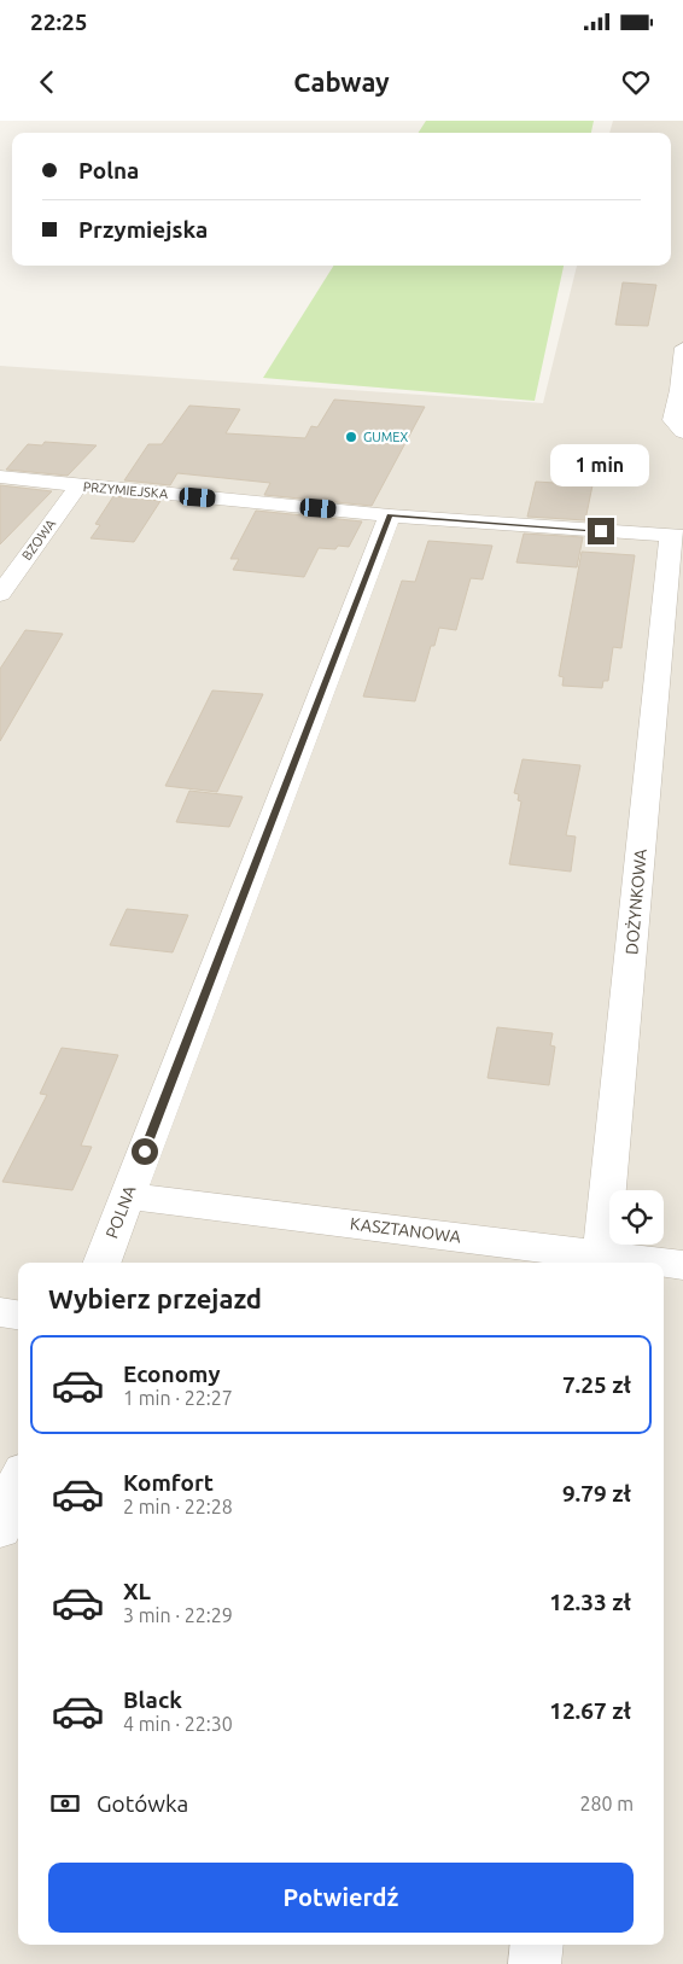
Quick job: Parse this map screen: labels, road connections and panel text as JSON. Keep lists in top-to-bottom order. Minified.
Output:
{"streets":{"street":["PRZYMIEJSKA","BZOWA","DOŻYNKOWA","POLNA","KASZTANOWA"]},"crossings":[["PRZYMIEJSKA","BZOWA"],["PRZYMIEJSKA","DOŻYNKOWA"],["PRZYMIEJSKA","POLNA"],["DOŻYNKOWA","KASZTANOWA"],["POLNA","KASZTANOWA"]],"places":["GUMEX"],"page":{"status":"22:25","header":"Cabway","banner":["Polna","Przymiejska"],"bubble":"1 min","heading":"Wybierz przejazd","list":[{"name":"Economy","note":"1 min · 22:27","value":"7.25 zł"},{"name":"Komfort","note":"2 min · 22:28","value":"9.79 zł"},{"name":"XL","note":"3 min · 22:29","value":"12.33 zł"},{"name":"Black","note":"4 min · 22:30","value":"12.67 zł"}],"pay":["Gotówka","280 m"],"buttons":"Potwierdź"}}
